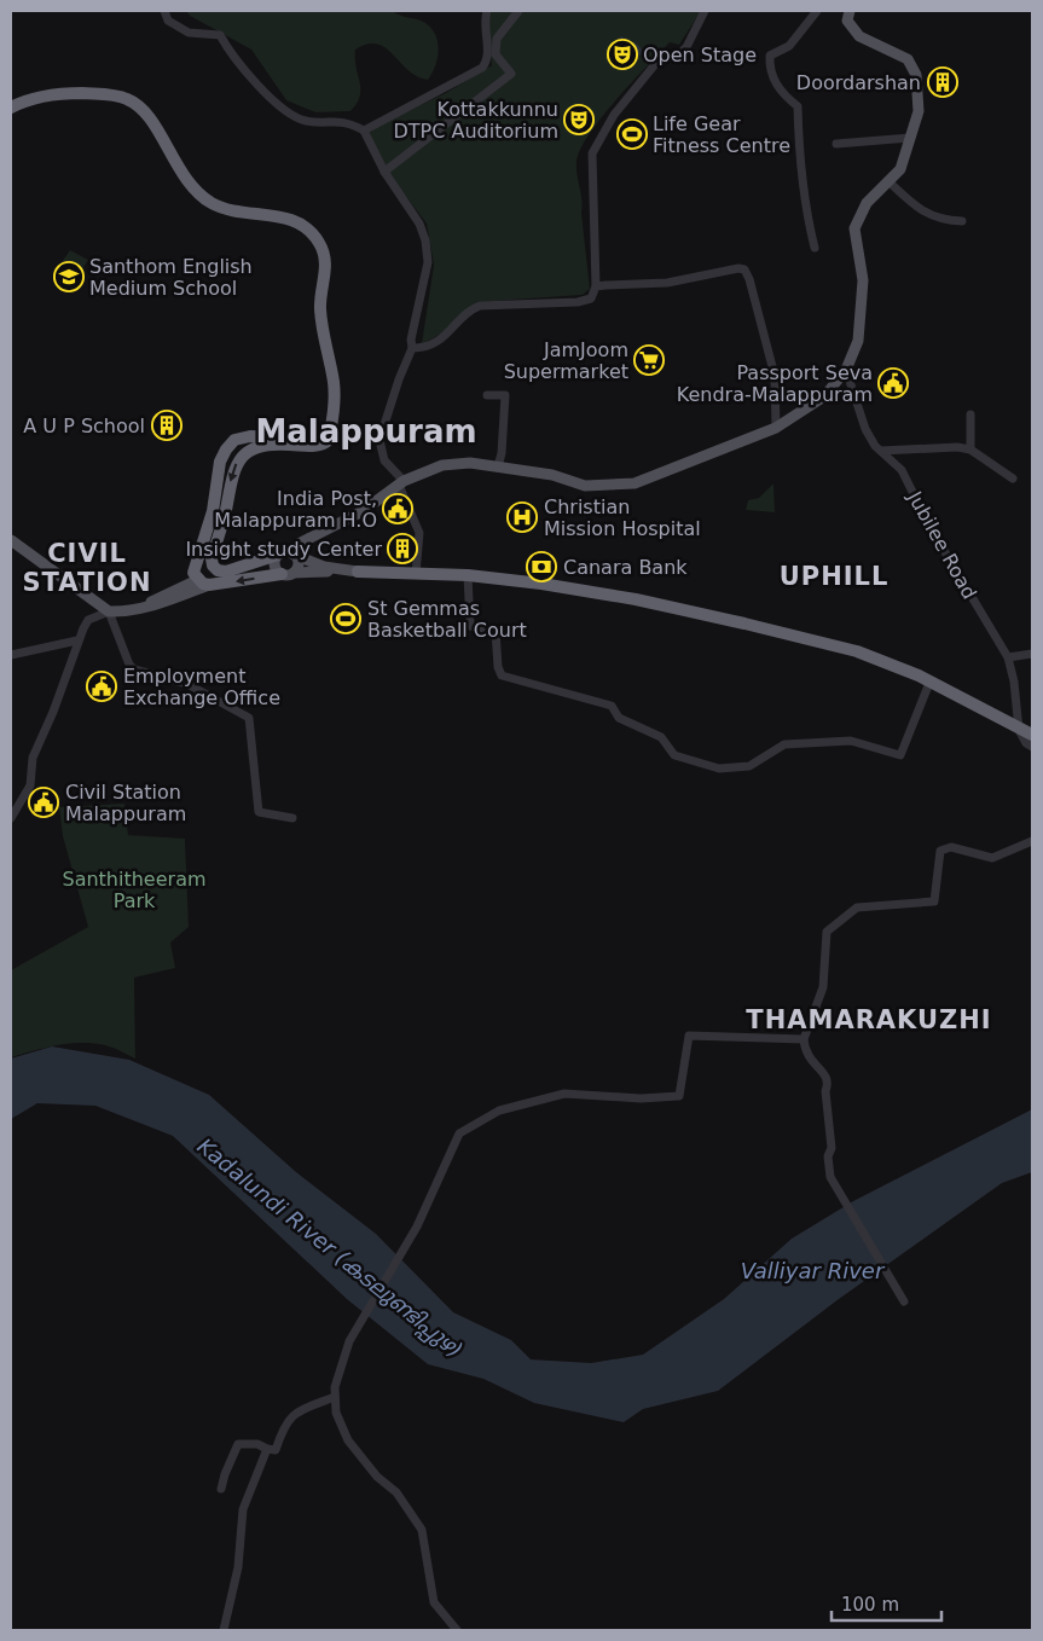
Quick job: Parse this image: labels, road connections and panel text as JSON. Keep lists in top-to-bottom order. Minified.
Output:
{"streets":{"street":["Jubilee Road"]},"districts":["Malappuram","CIVIL STATION","UPHILL","THAMARAKUZHI"],"water":["Kadalundi River (കടലുണ്ടിപ്പുഴ)","Valliyar River"],"parks":["Santhitheeram Park"],"places":{"theatre":["Open Stage","Kottakkunnu DTPC Auditorium"],"building":["Doordarshan","A U P School","Insight study Center"],"sports":["Life Gear Fitness Centre","St Gemmas Basketball Court"],"school or university":["Santhom English Medium School"],"supermarket":["JamJoom Supermarket"],"public building":["Passport Seva Kendra-Malappuram","India Post, Malappuram H.O","Employment Exchange Office","Civil Station Malappuram"],"hospital":["Christian Mission Hospital"],"bank":["Canara Bank"]},"scale_bar":"100 m"}
